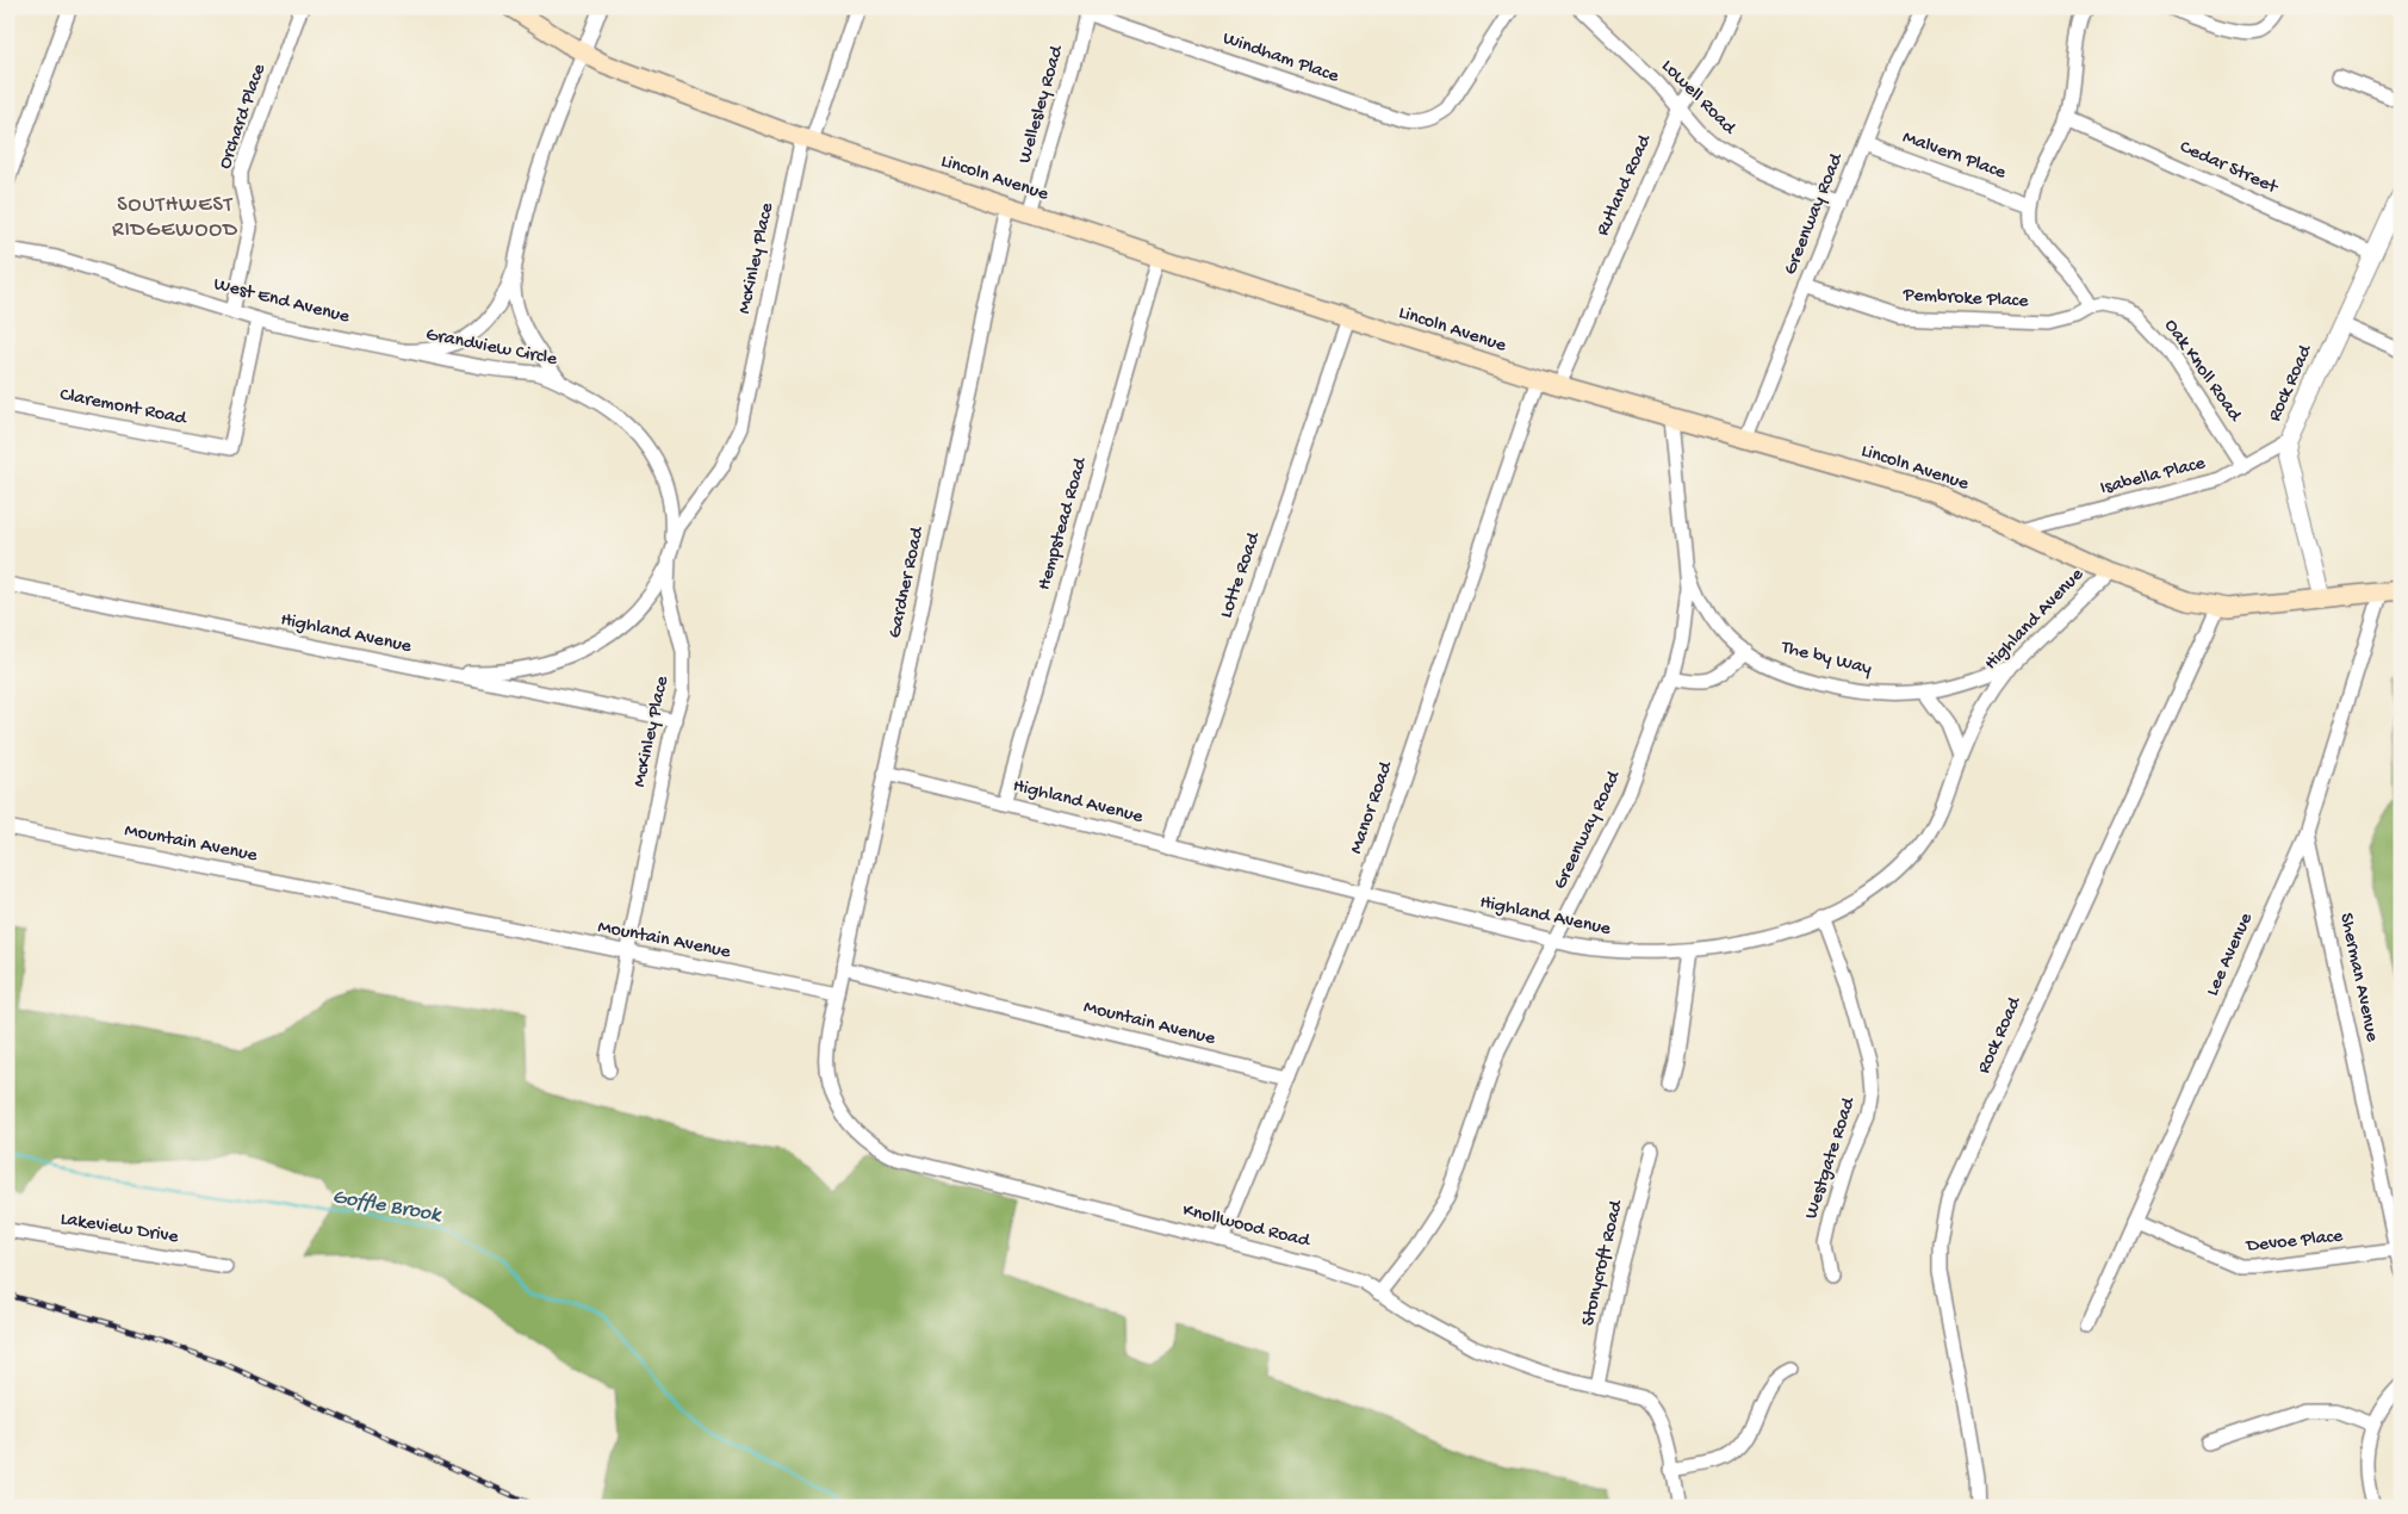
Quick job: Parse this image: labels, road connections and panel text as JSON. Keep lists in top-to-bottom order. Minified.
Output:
{"streets":{"main road":["Lincoln Avenue"],"street":["Windham Place","Lowell Road","Wellesley Road","Orchard Place","Malvern Place","Cedar Street","Rutland Road","Greenway Road","McKinley Place","Pembroke Place","West End Avenue","Grandview Circle","Oak Knoll Road","Rock Road","Claremont Road","Isabella Place","Hempstead Road","Lotte Road","Gardner Road","Highland Avenue","The by Way","Manor Road","Mountain Avenue","Lee Avenue","Sherman Avenue","Westgate Road","Knollwood Road","Lakeview Drive","Devoe Place","Stonycroft Road"]},"crossings":[["Windham Place","Wellesley Road"],["Lowell Road","Rutland Road"],["Lowell Road","Greenway Road"],["Wellesley Road","Lincoln Avenue"],["Orchard Place","West End Avenue"],["Malvern Place","Greenway Road"],["Cedar Street","Rock Road"],["Lincoln Avenue","Rutland Road"],["Lincoln Avenue","Greenway Road"],["Lincoln Avenue","McKinley Place"],["Lincoln Avenue","West End Avenue"],["Lincoln Avenue","Rock Road"],["Lincoln Avenue","Isabella Place"],["Lincoln Avenue","Hempstead Road"],["Lincoln Avenue","Lotte Road"],["Lincoln Avenue","Gardner Road"],["Lincoln Avenue","Highland Avenue"],["Lincoln Avenue","Manor Road"],["Lincoln Avenue","Lee Avenue"],["Greenway Road","Pembroke Place"],["Greenway Road","Highland Avenue"],["Greenway Road","The by Way"],["Greenway Road","Knollwood Road"],["McKinley Place","Grandview Circle"],["McKinley Place","Highland Avenue"],["McKinley Place","Mountain Avenue"],["Pembroke Place","Oak Knoll Road"],["West End Avenue","Grandview Circle"],["West End Avenue","Claremont Road"],["Grandview Circle","Highland Avenue"],["Oak Knoll Road","Isabella Place"],["Rock Road","Isabella Place"],["Hempstead Road","Highland Avenue"],["Lotte Road","Highland Avenue"],["Gardner Road","Highland Avenue"],["Gardner Road","Mountain Avenue"],["Highland Avenue","The by Way"],["Highland Avenue","Manor Road"],["Highland Avenue","Westgate Road"],["Manor Road","Mountain Avenue"],["Manor Road","Knollwood Road"],["Mountain Avenue","Knollwood Road"],["Lee Avenue","Sherman Avenue"],["Lee Avenue","Devoe Place"],["Sherman Avenue","Devoe Place"],["Knollwood Road","Stonycroft Road"]],"districts":["SOUTHWEST RIDGEWOOD"],"water":["Goffle Brook"]}
